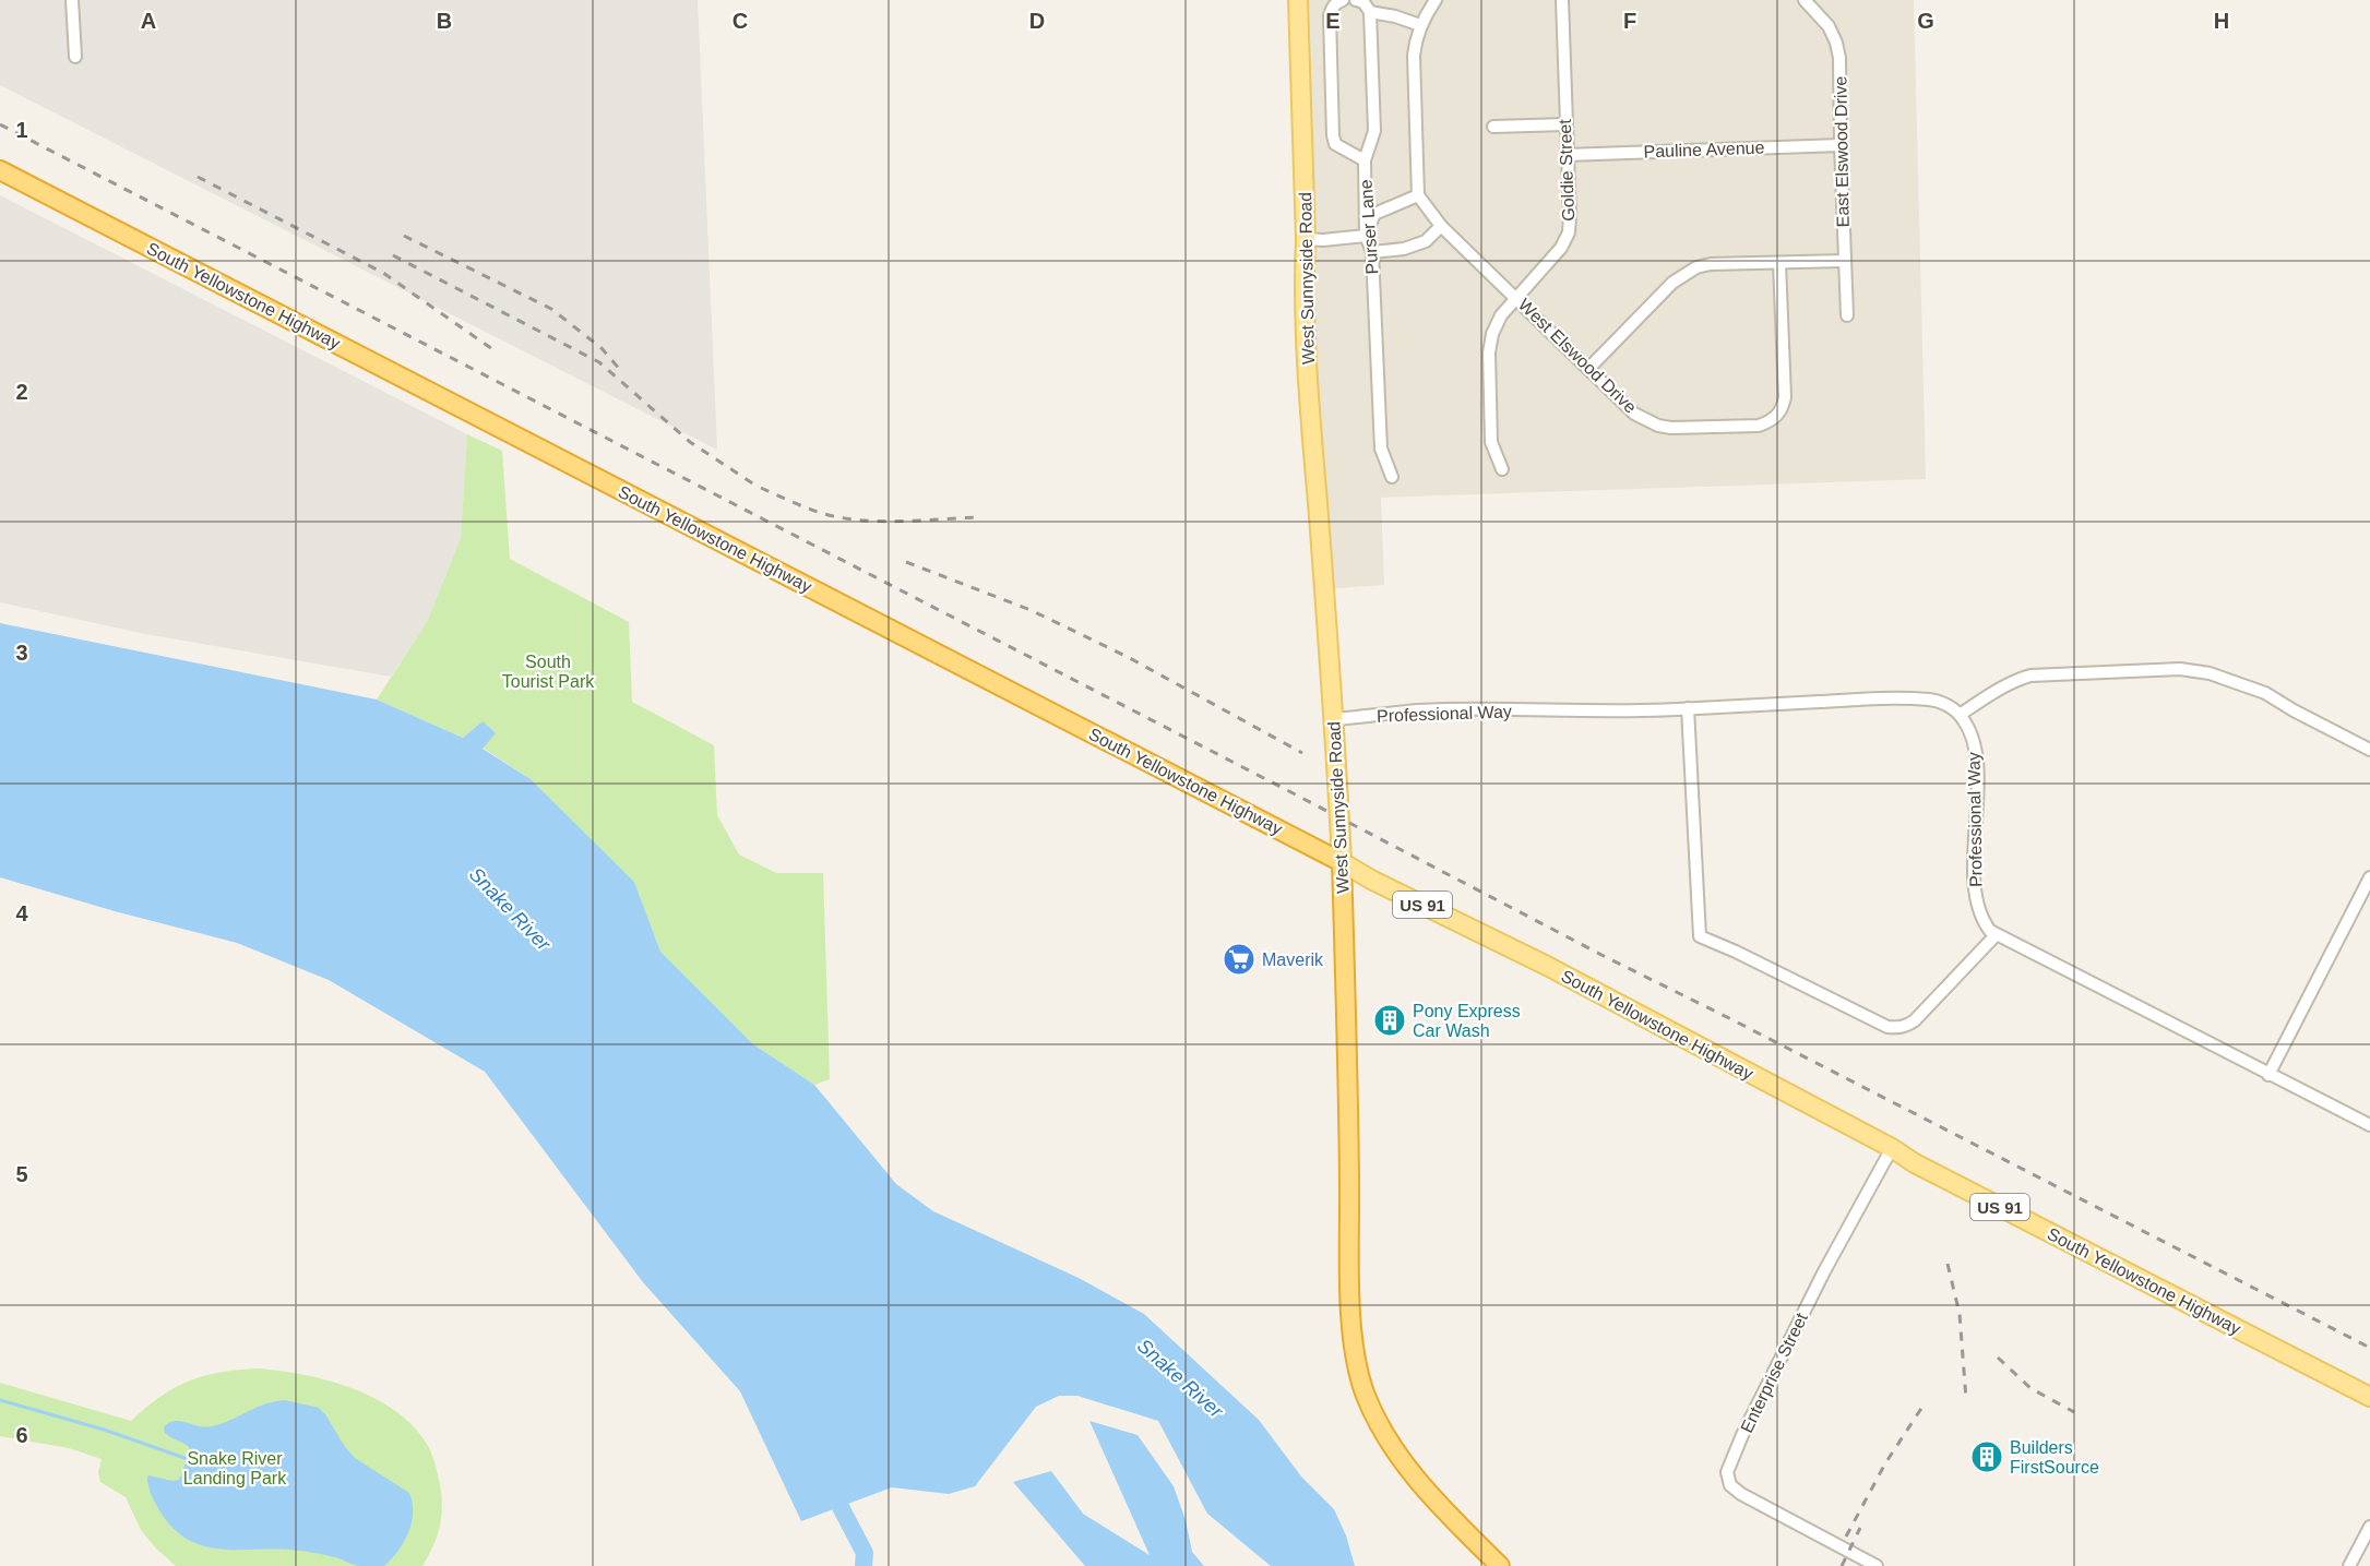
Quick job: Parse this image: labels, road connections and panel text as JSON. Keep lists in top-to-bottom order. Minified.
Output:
{"streets":{"highway":["West Sunnyside Road","South Yellowstone Highway"],"main road":["US 91"],"street":["Pauline Avenue","East Elswood Drive","Goldie Street","Purser Lane","West Elswood Drive","Professional Way","Enterprise Street"]},"crossings":[["Pauline Avenue","East Elswood Drive"],["Pauline Avenue","Goldie Street"],["Goldie Street","West Elswood Drive"],["West Sunnyside Road","South Yellowstone Highway"],["West Sunnyside Road","Professional Way"],["South Yellowstone Highway","Enterprise Street"]],"water":["Snake River"],"parks":["South Tourist Park","Snake River Landing Park"],"places":{"supermarket":["Maverik"],"building":["Pony Express Car Wash","Builders FirstSource"]},"grid":{"columns":["A","B","C","D","E","F","G","H"],"rows":["1","2","3","4","5","6"]}}
